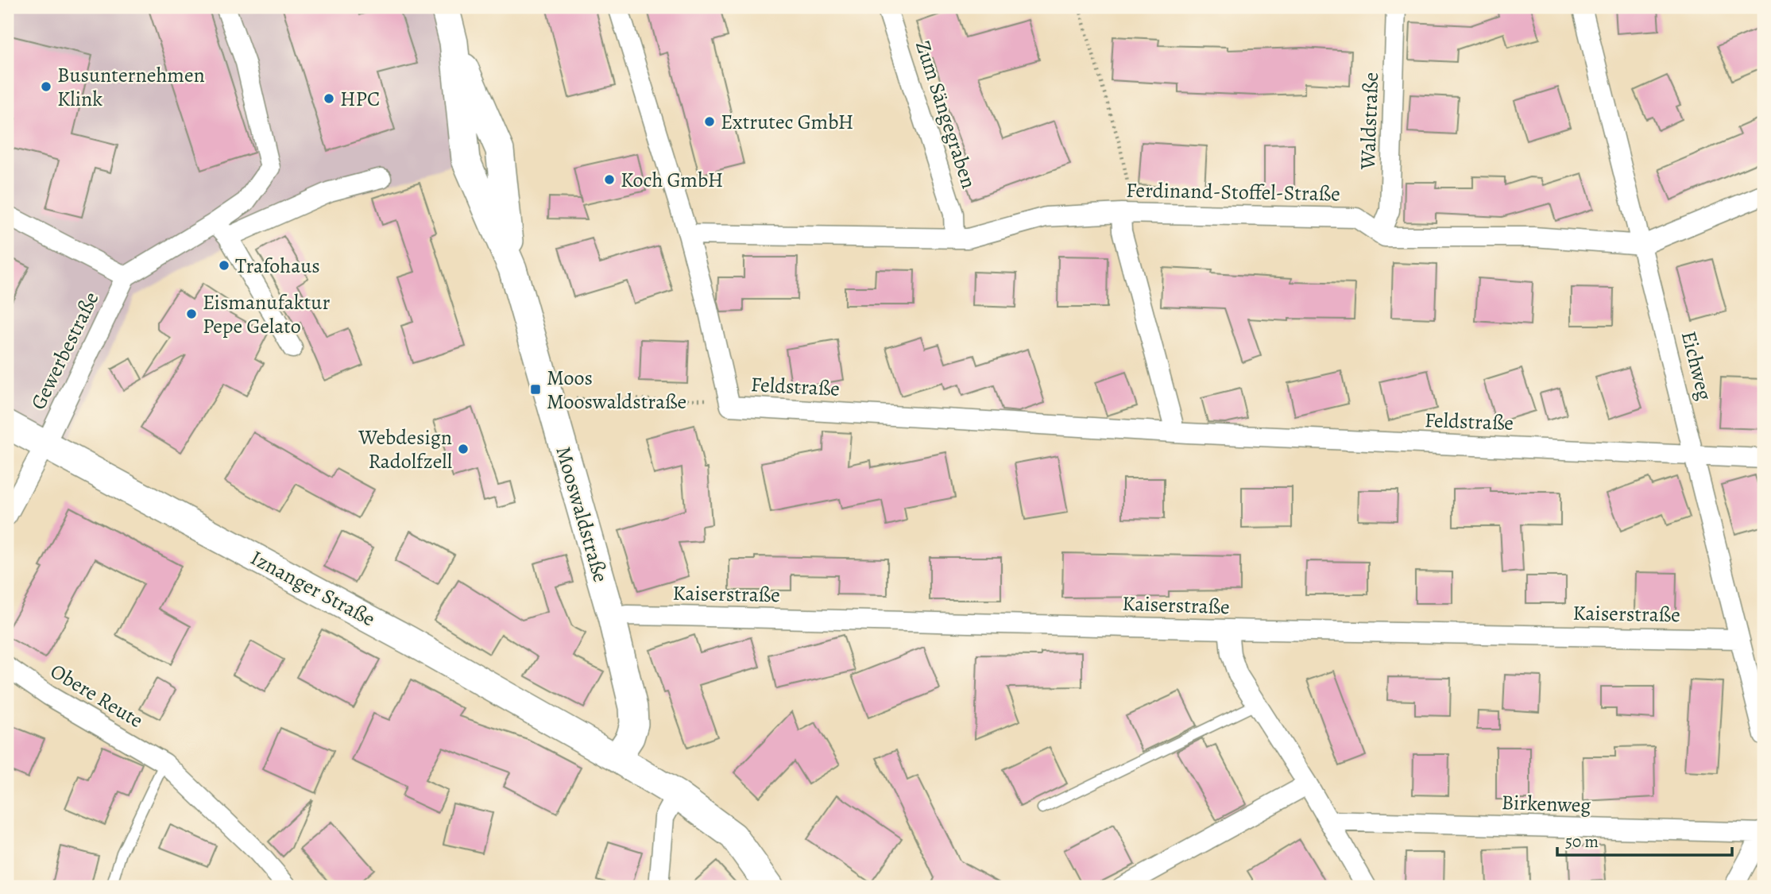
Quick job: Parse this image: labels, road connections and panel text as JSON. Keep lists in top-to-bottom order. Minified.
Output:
{"streets":{"main road":["Mooswaldstraße","Iznanger Straße"],"street":["Zum Sängegraben","Waldstraße","Ferdinand-Stoffel-Straße","Gewerbestraße","Eichweg","Feldstraße","Kaiserstraße","Obere Reute","Birkenweg"]},"crossings":[["Zum Sängegraben","Ferdinand-Stoffel-Straße"],["Waldstraße","Ferdinand-Stoffel-Straße"],["Ferdinand-Stoffel-Straße","Eichweg"],["Ferdinand-Stoffel-Straße","Feldstraße"],["Gewerbestraße","Iznanger Straße"],["Eichweg","Feldstraße"],["Eichweg","Kaiserstraße"],["Mooswaldstraße","Iznanger Straße"],["Mooswaldstraße","Kaiserstraße"]],"places":{"other":["Busunternehmen Klink","HPC","Extrutec GmbH","Koch GmbH","Trafohaus","Eismanufaktur Pepe Gelato","Webdesign Radolfzell"],"transit":["Moos Mooswaldstraße"]},"scale_bar":"50 m"}
